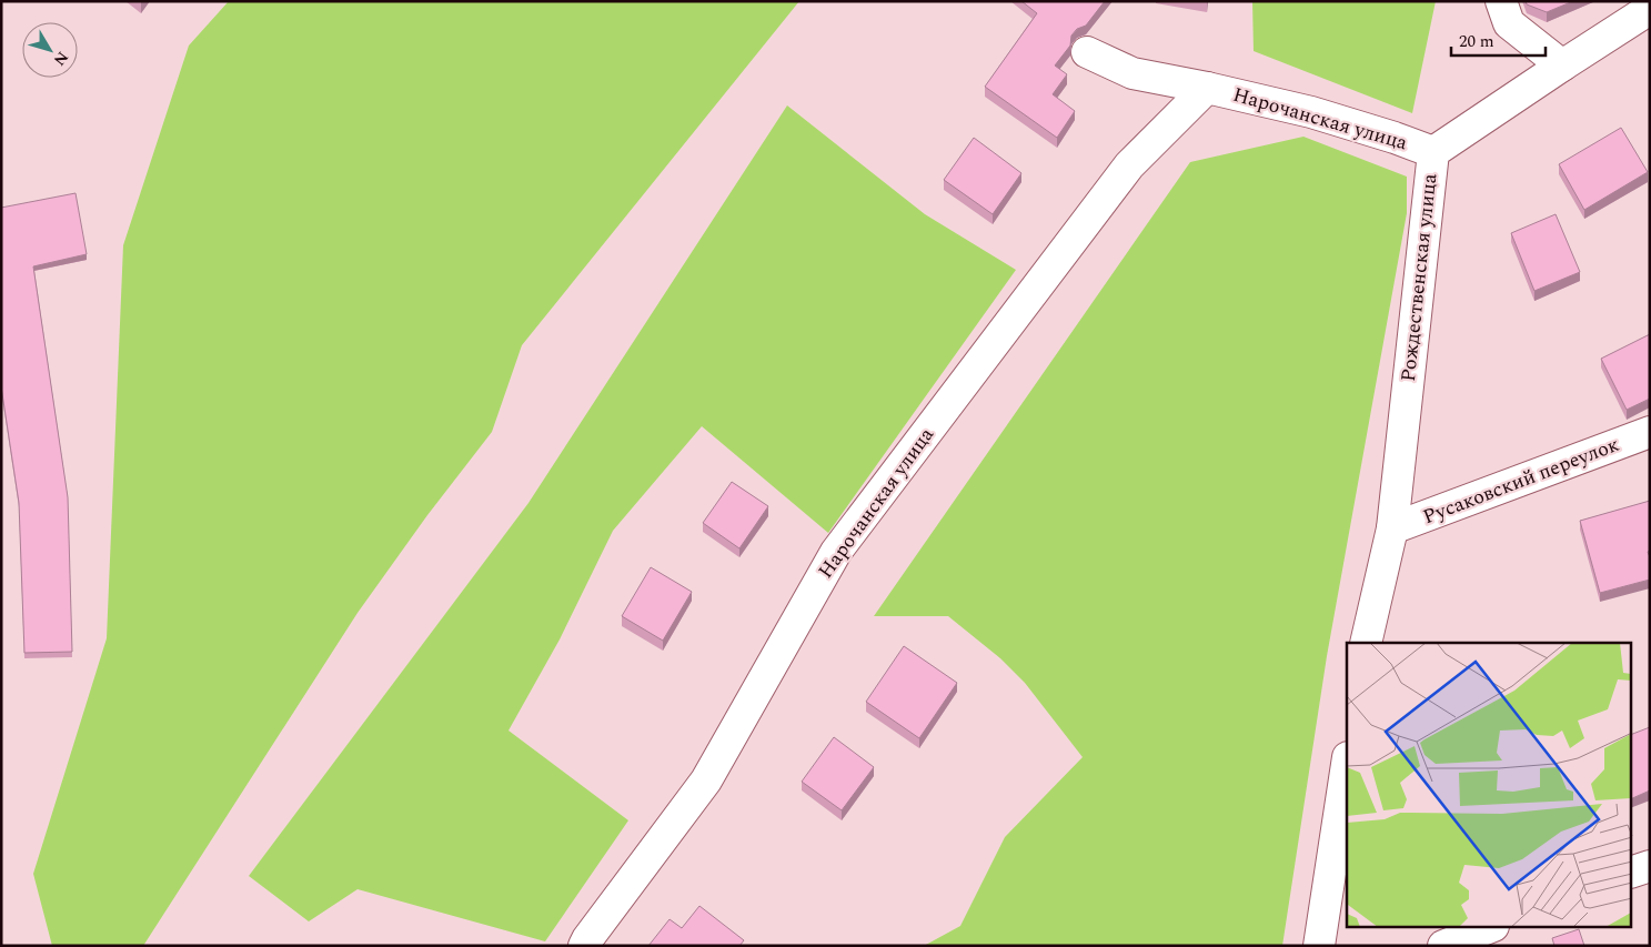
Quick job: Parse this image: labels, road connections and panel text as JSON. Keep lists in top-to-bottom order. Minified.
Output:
{"streets":{"street":["Нарочанская улица","Рождественская улица","Русаковский переулок"]},"crossings":[["Нарочанская улица","Рождественская улица"],["Рождественская улица","Русаковский переулок"]],"scale_bar":"20 m","north":"bottom right"}
